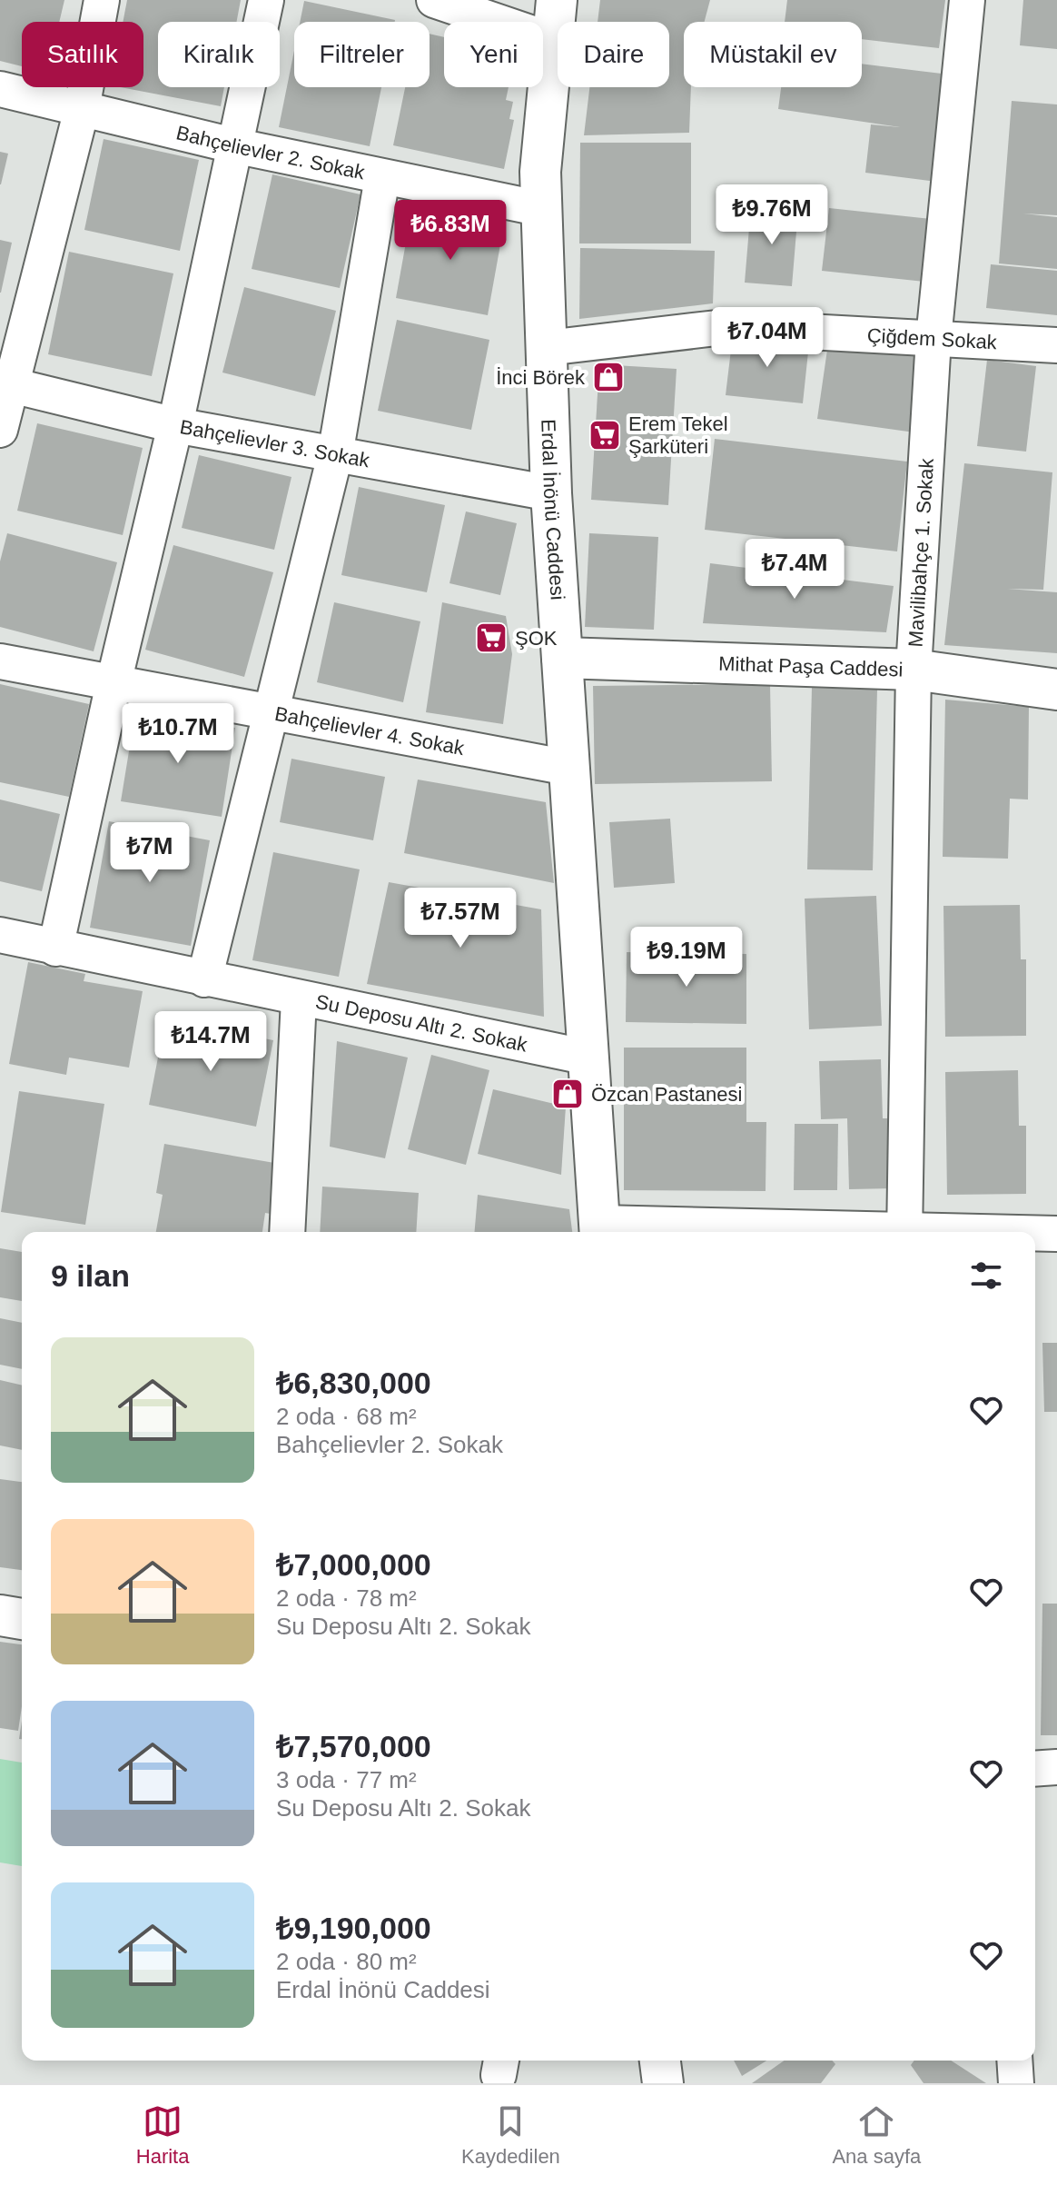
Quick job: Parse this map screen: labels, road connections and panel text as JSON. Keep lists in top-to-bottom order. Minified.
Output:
{"streets":{"main road":["Erdal İnönü Caddesi","Mithat Paşa Caddesi"],"street":["Bahçelievler 2. Sokak","Çiğdem Sokak","Bahçelievler 3. Sokak","Mavilibahçe 1. Sokak","Bahçelievler 4. Sokak","Su Deposu Altı 2. Sokak"]},"crossings":[["Bahçelievler 2. Sokak","Erdal İnönü Caddesi"],["Çiğdem Sokak","Erdal İnönü Caddesi"],["Çiğdem Sokak","Mavilibahçe 1. Sokak"],["Bahçelievler 3. Sokak","Erdal İnönü Caddesi"],["Erdal İnönü Caddesi","Mithat Paşa Caddesi"],["Erdal İnönü Caddesi","Bahçelievler 4. Sokak"],["Erdal İnönü Caddesi","Su Deposu Altı 2. Sokak"],["Mavilibahçe 1. Sokak","Mithat Paşa Caddesi"]],"places":{"shop":["İnci Börek","Özcan Pastanesi"],"supermarket":["Erem Tekel Şarküteri","ŞOK"]},"page":{"chip":["Satılık","Kiralık","Filtreler","Yeni","Daire","Müstakil ev"],"price":["₺9.76M","₺6.83M","₺7.04M","₺7.4M","₺10.7M","₺7M","₺7.57M","₺9.19M","₺14.7M"],"heading":"9 ilan","list":[{"name":"₺6,830,000","note":"2 oda · 68 m² · Bahçelievler 2. Sokak"},{"name":"₺7,000,000","note":"2 oda · 78 m² · Su Deposu Altı 2. Sokak"},{"name":"₺7,570,000","note":"3 oda · 77 m² · Su Deposu Altı 2. Sokak"},{"name":"₺9,190,000","note":"2 oda · 80 m² · Erdal İnönü Caddesi"}],"tabs":["Harita","Kaydedilen","Ana sayfa"]}}
